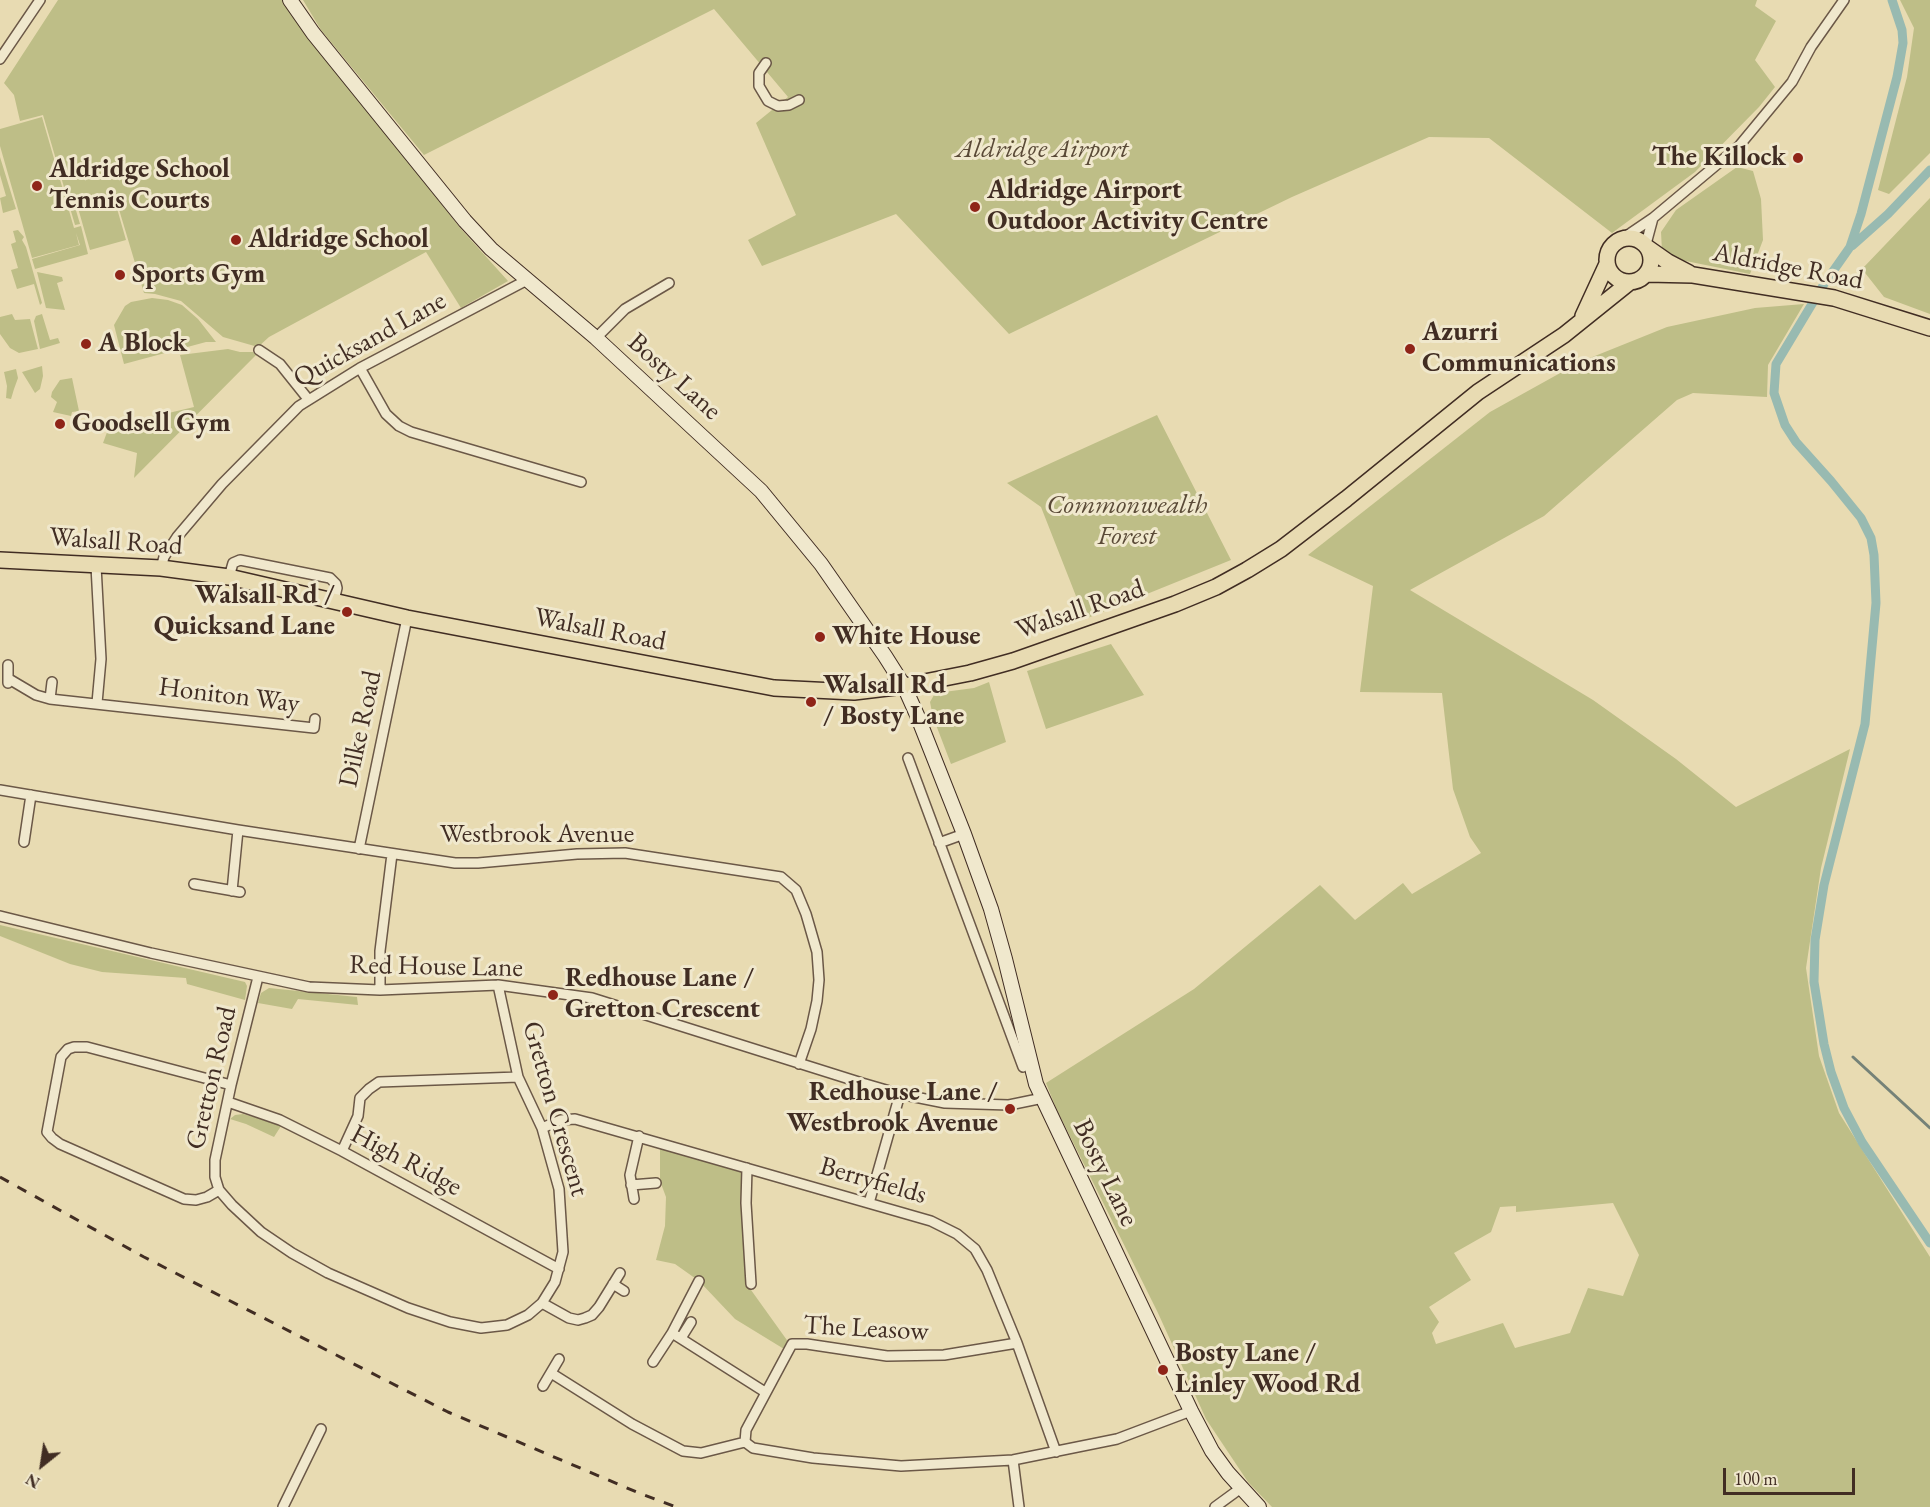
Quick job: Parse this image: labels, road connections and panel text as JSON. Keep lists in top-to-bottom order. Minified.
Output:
{"streets":{"main road":["Aldridge Road","Bosty Lane","Walsall Road"],"street":["Quicksand Lane","Honiton Way","Dilke Road","Westbrook Avenue","Red House Lane","Gretton Road","Gretton Crescent","High Ridge","Berryfields","The Leasow"]},"crossings":[["Aldridge Road","Walsall Road"],["Quicksand Lane","Bosty Lane"],["Quicksand Lane","Walsall Road"],["Bosty Lane","Walsall Road"],["Bosty Lane","Red House Lane"],["Walsall Road","Dilke Road"],["Dilke Road","Westbrook Avenue"],["Westbrook Avenue","Red House Lane"],["Red House Lane","Gretton Road"],["Red House Lane","Gretton Crescent"],["Gretton Road","Gretton Crescent"],["Gretton Road","High Ridge"],["Gretton Crescent","High Ridge"],["Gretton Crescent","Berryfields"],["Berryfields","The Leasow"]],"parks":["Aldridge Airport","Commonwealth Forest"],"places":["The Killock","Aldridge School Tennis Courts","Aldridge Airport Outdoor Activity Centre","Aldridge School","Sports Gym","A Block","Azurri Communications","Goodsell Gym","Walsall Rd / Quicksand Lane","White House","Walsall Rd / Bosty Lane","Redhouse Lane / Gretton Crescent","Redhouse Lane / Westbrook Avenue","Bosty Lane / Linley Wood Rd"],"scale_bar":"100 m","north":"bottom left"}
